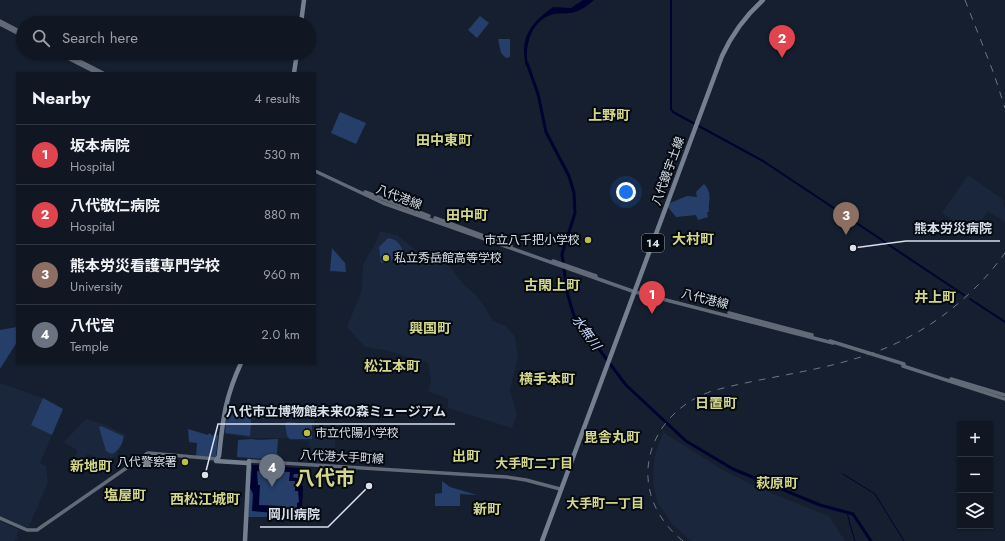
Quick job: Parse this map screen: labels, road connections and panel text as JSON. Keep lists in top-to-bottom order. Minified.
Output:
{"streets":{"main road":["八代鏡宇土線","八代港線","14","八代港大手町線"]},"crossings":[["八代鏡宇土線","八代港線"],["八代鏡宇土線","14"],["八代鏡宇土線","八代港大手町線"],["14","八代港大手町線"]],"districts":["上野町","田中東町","田中町","大村町","古閑上町","井上町","興国町","松江本町","横手本町","日置町","毘舎丸町","出町","大手町二丁目","新地町","八代市","萩原町","塩屋町","西松江城町","大手町一丁目","新町"],"water":["水無川"],"places":["市立八千把小学校","熊本労災病院","私立秀岳館高等学校","市立代陽小学校","八代警察署","八代市立博物館未来の森ミュージアム","岡川病院"],"page":{"search":"Search here","pins":["2","3","1","4"],"heading":["Nearby","4 results"],"list":[{"mark":"1","name":"坂本病院","note":"Hospital","value":"530 m"},{"mark":"2","name":"八代敬仁病院","note":"Hospital","value":"880 m"},{"mark":"3","name":"熊本労災看護専門学校","note":"University","value":"960 m"},{"mark":"4","name":"八代宮","note":"Temple","value":"2.0 km"}],"map_buttons":["+","−"]}}
